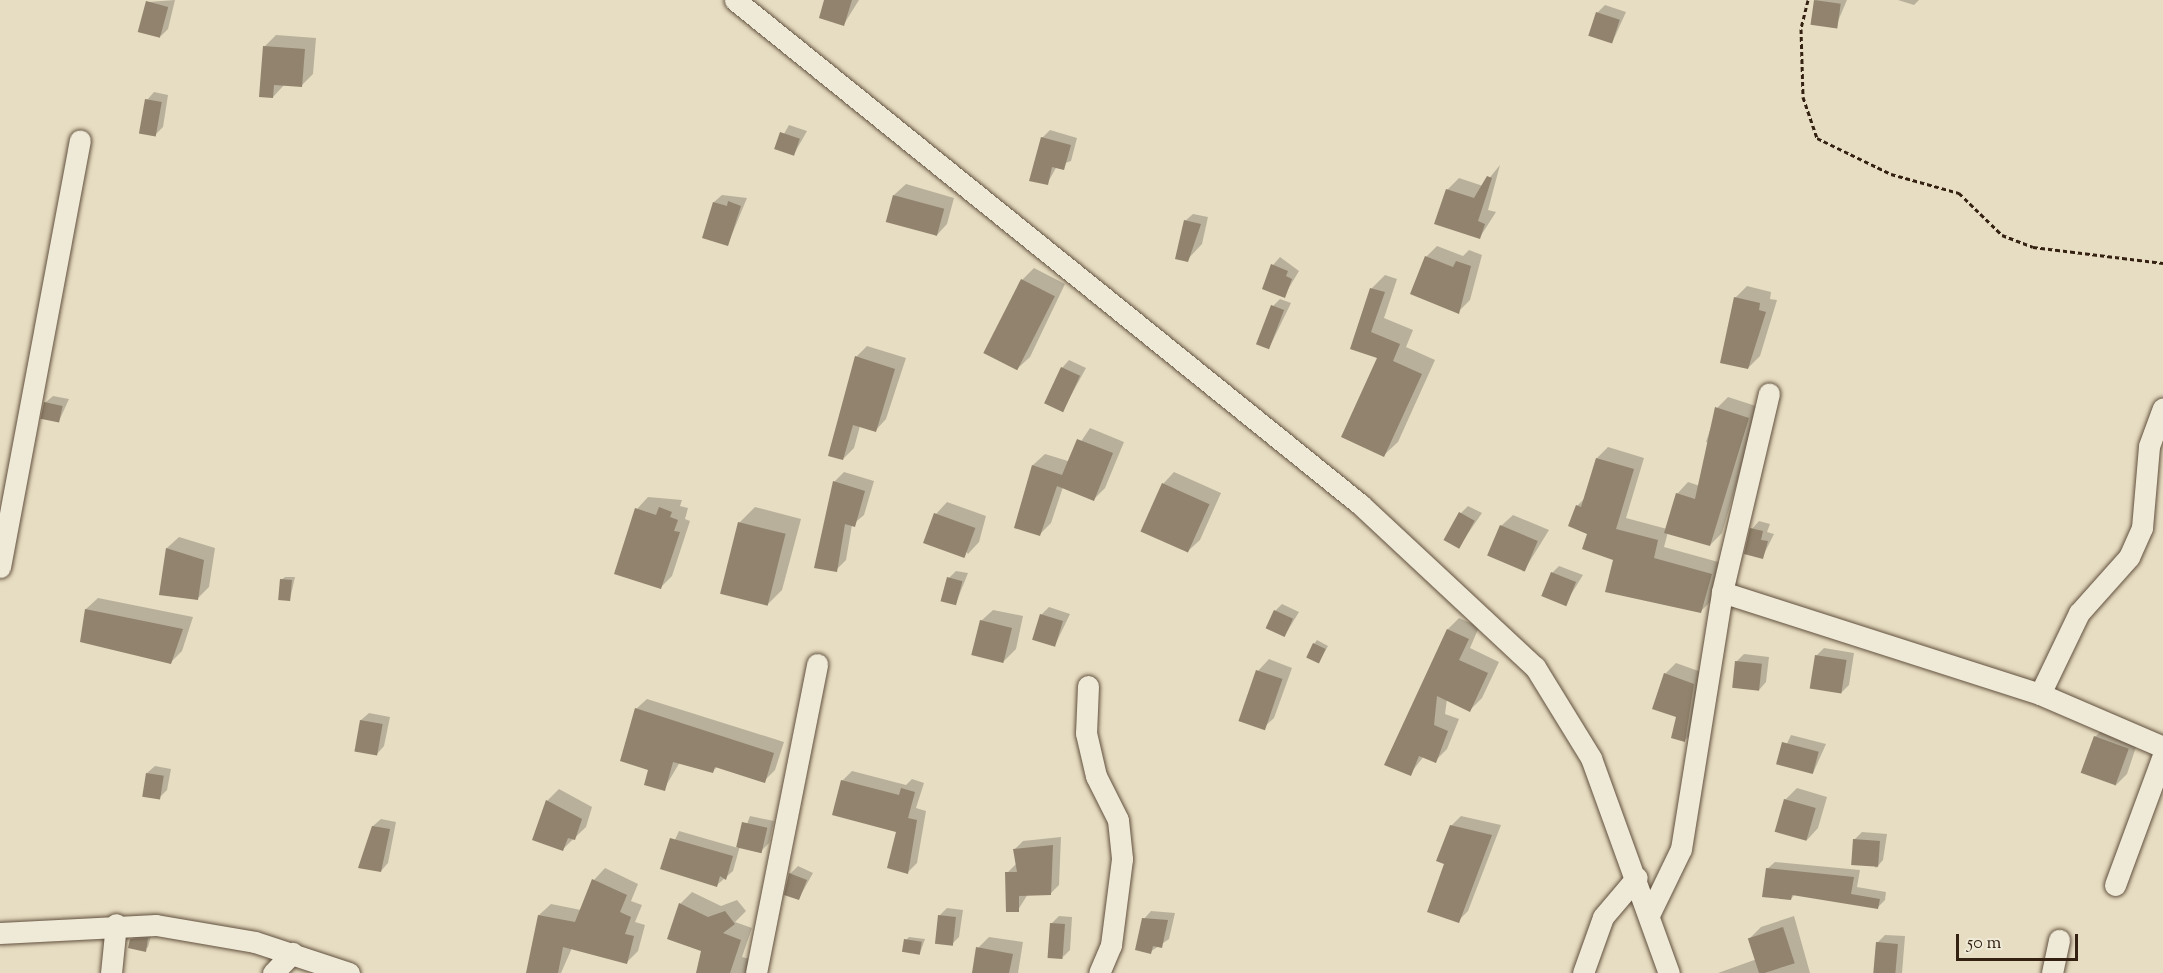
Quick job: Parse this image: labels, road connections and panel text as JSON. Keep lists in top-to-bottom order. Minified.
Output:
{"scale_bar":"50 m"}
